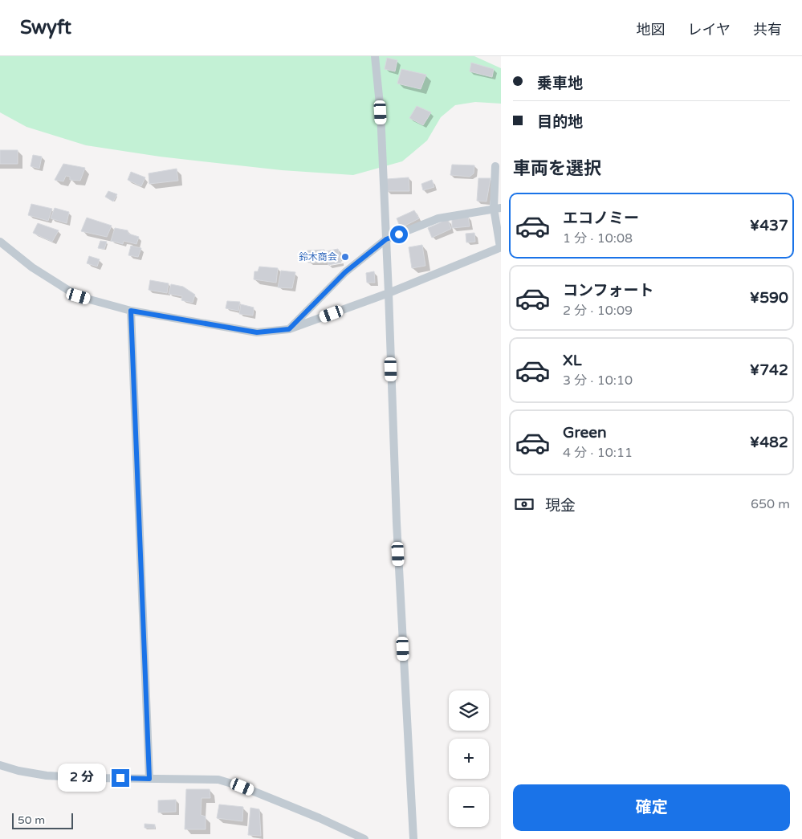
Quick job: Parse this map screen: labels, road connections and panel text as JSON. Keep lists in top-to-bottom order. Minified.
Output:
{"places":["鈴木商会"],"scale_bar":"50 m","page":{"header":"Swyft","nav":["地図","レイヤ","共有"],"banner":["乗車地","目的地"],"heading":"車両を選択","list":[{"name":"エコノミー","note":"1 分 · 10:08","value":"¥437"},{"name":"コンフォート","note":"2 分 · 10:09","value":"¥590"},{"name":"XL","note":"3 分 · 10:10","value":"¥742"},{"name":"Green","note":"4 分 · 10:11","value":"¥482"}],"pay":["現金","650 m"],"map_buttons":["+","−"],"bubble":"2 分","buttons":"確定","scale":"50 m"}}
